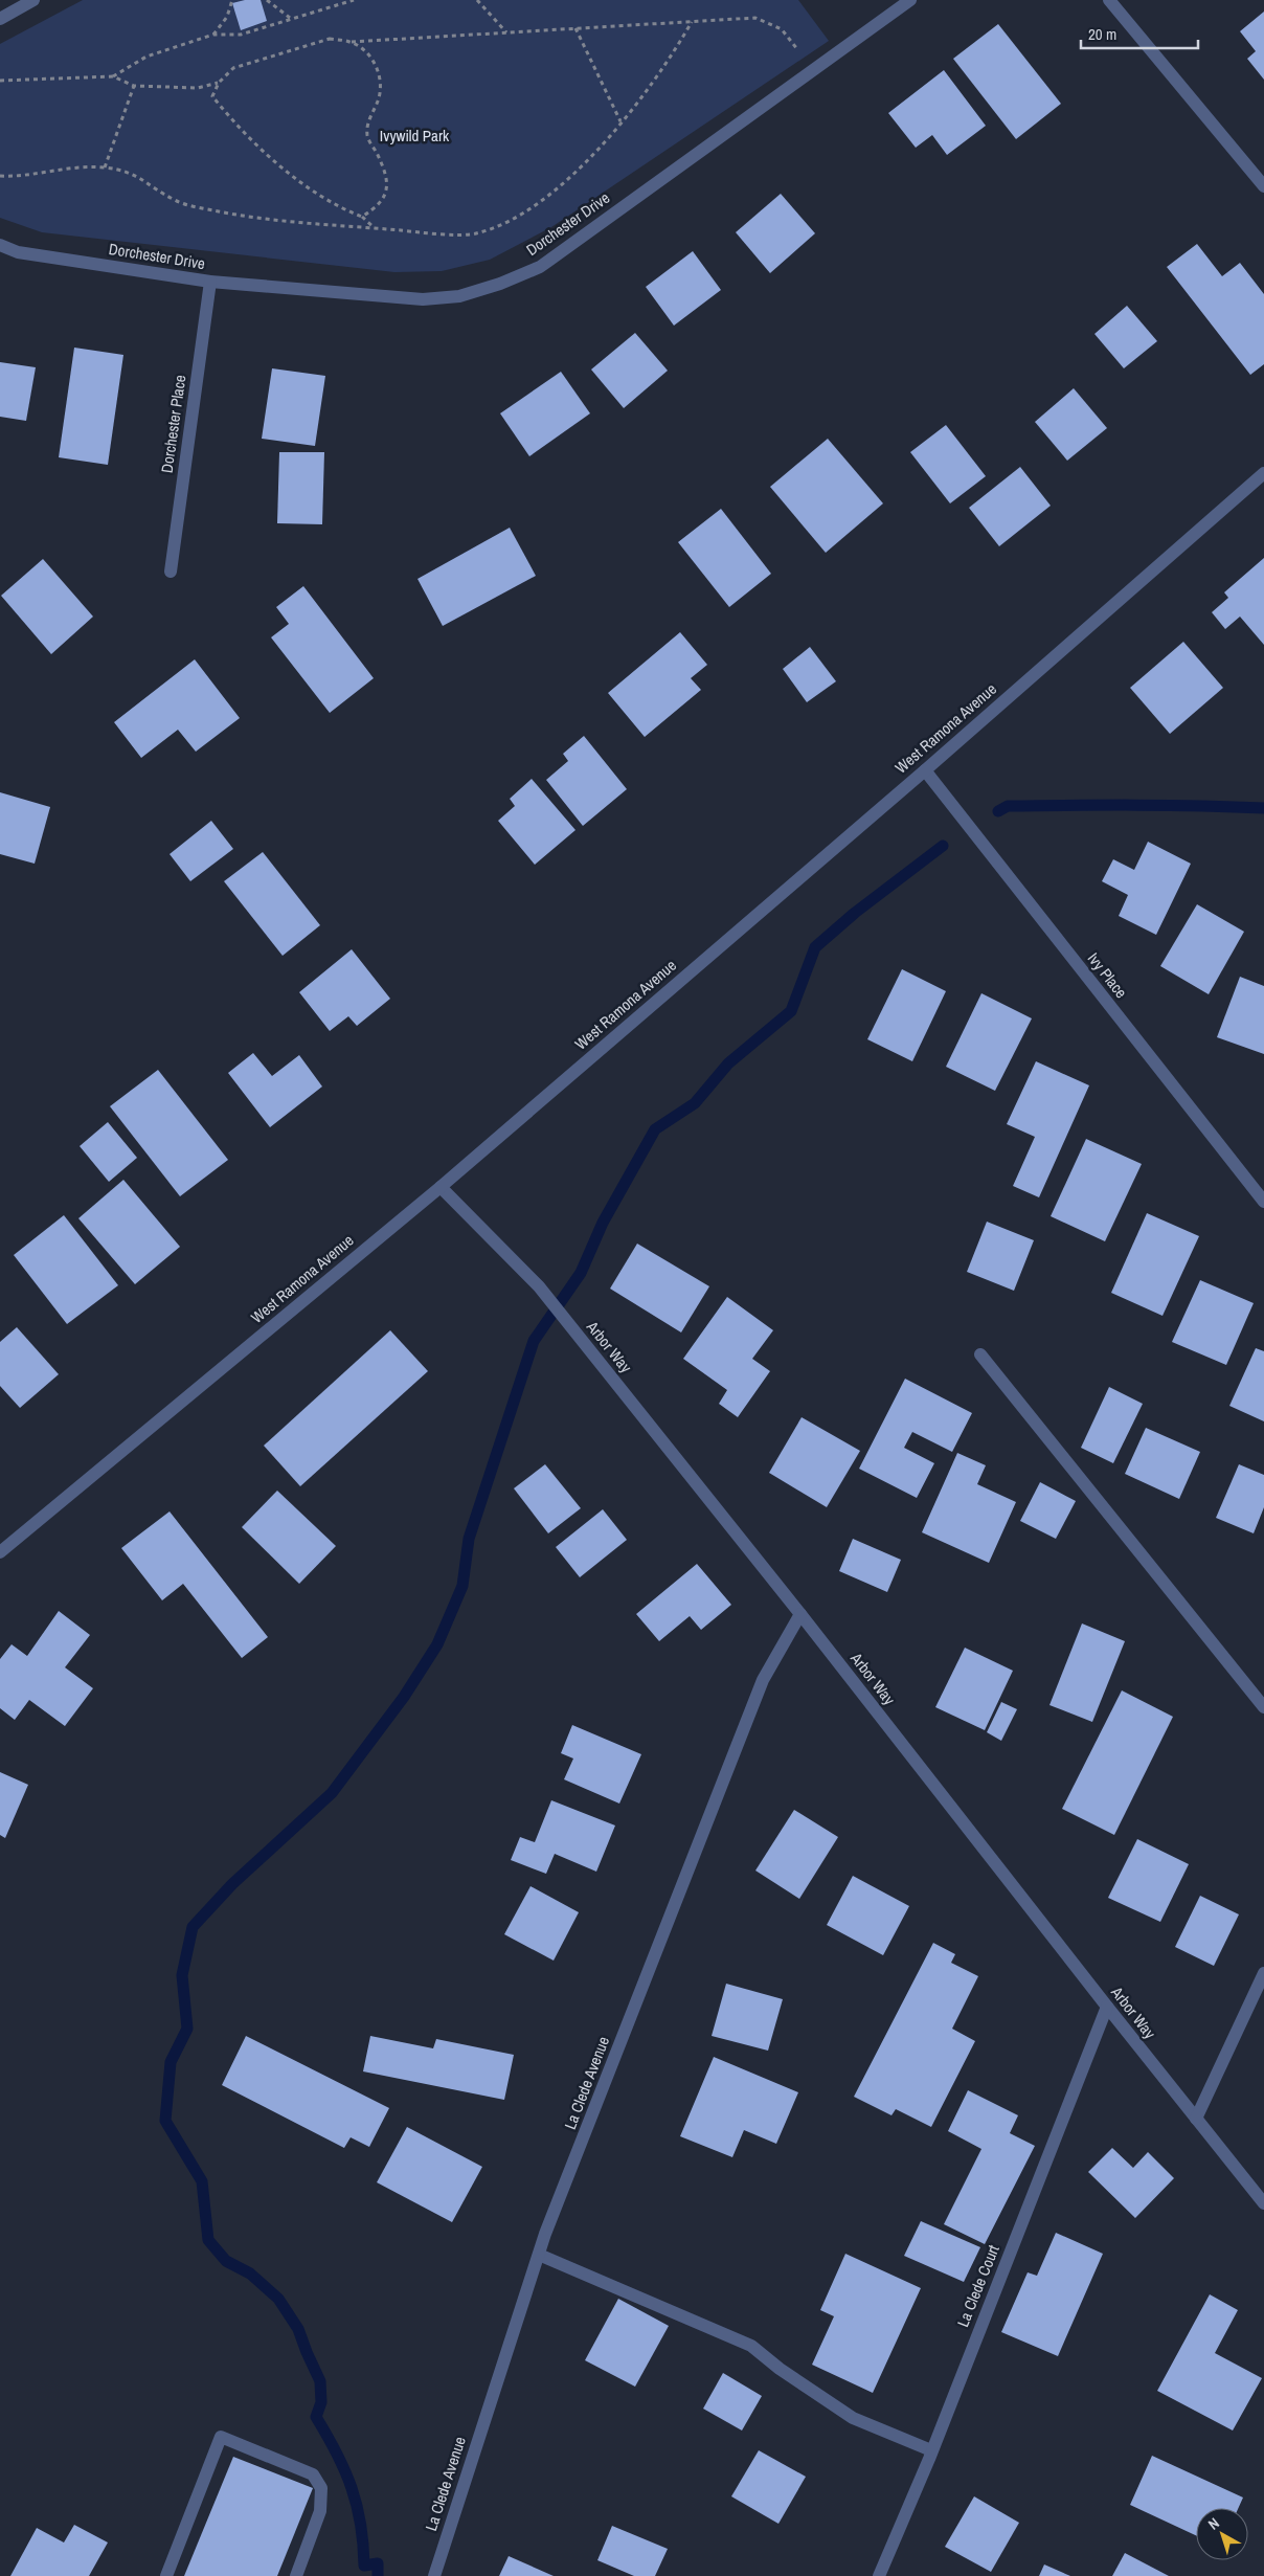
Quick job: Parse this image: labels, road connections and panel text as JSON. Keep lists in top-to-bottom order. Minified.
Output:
{"streets":{"street":["Dorchester Drive","Dorchester Place","West Ramona Avenue","Ivy Place","Arbor Way","La Clede Avenue","La Clede Court"]},"crossings":[["Dorchester Drive","Dorchester Place"],["West Ramona Avenue","Ivy Place"],["West Ramona Avenue","Arbor Way"],["Arbor Way","La Clede Avenue"],["Arbor Way","La Clede Court"]],"parks":["Ivywild Park"],"scale_bar":"20 m","north":"top left"}
